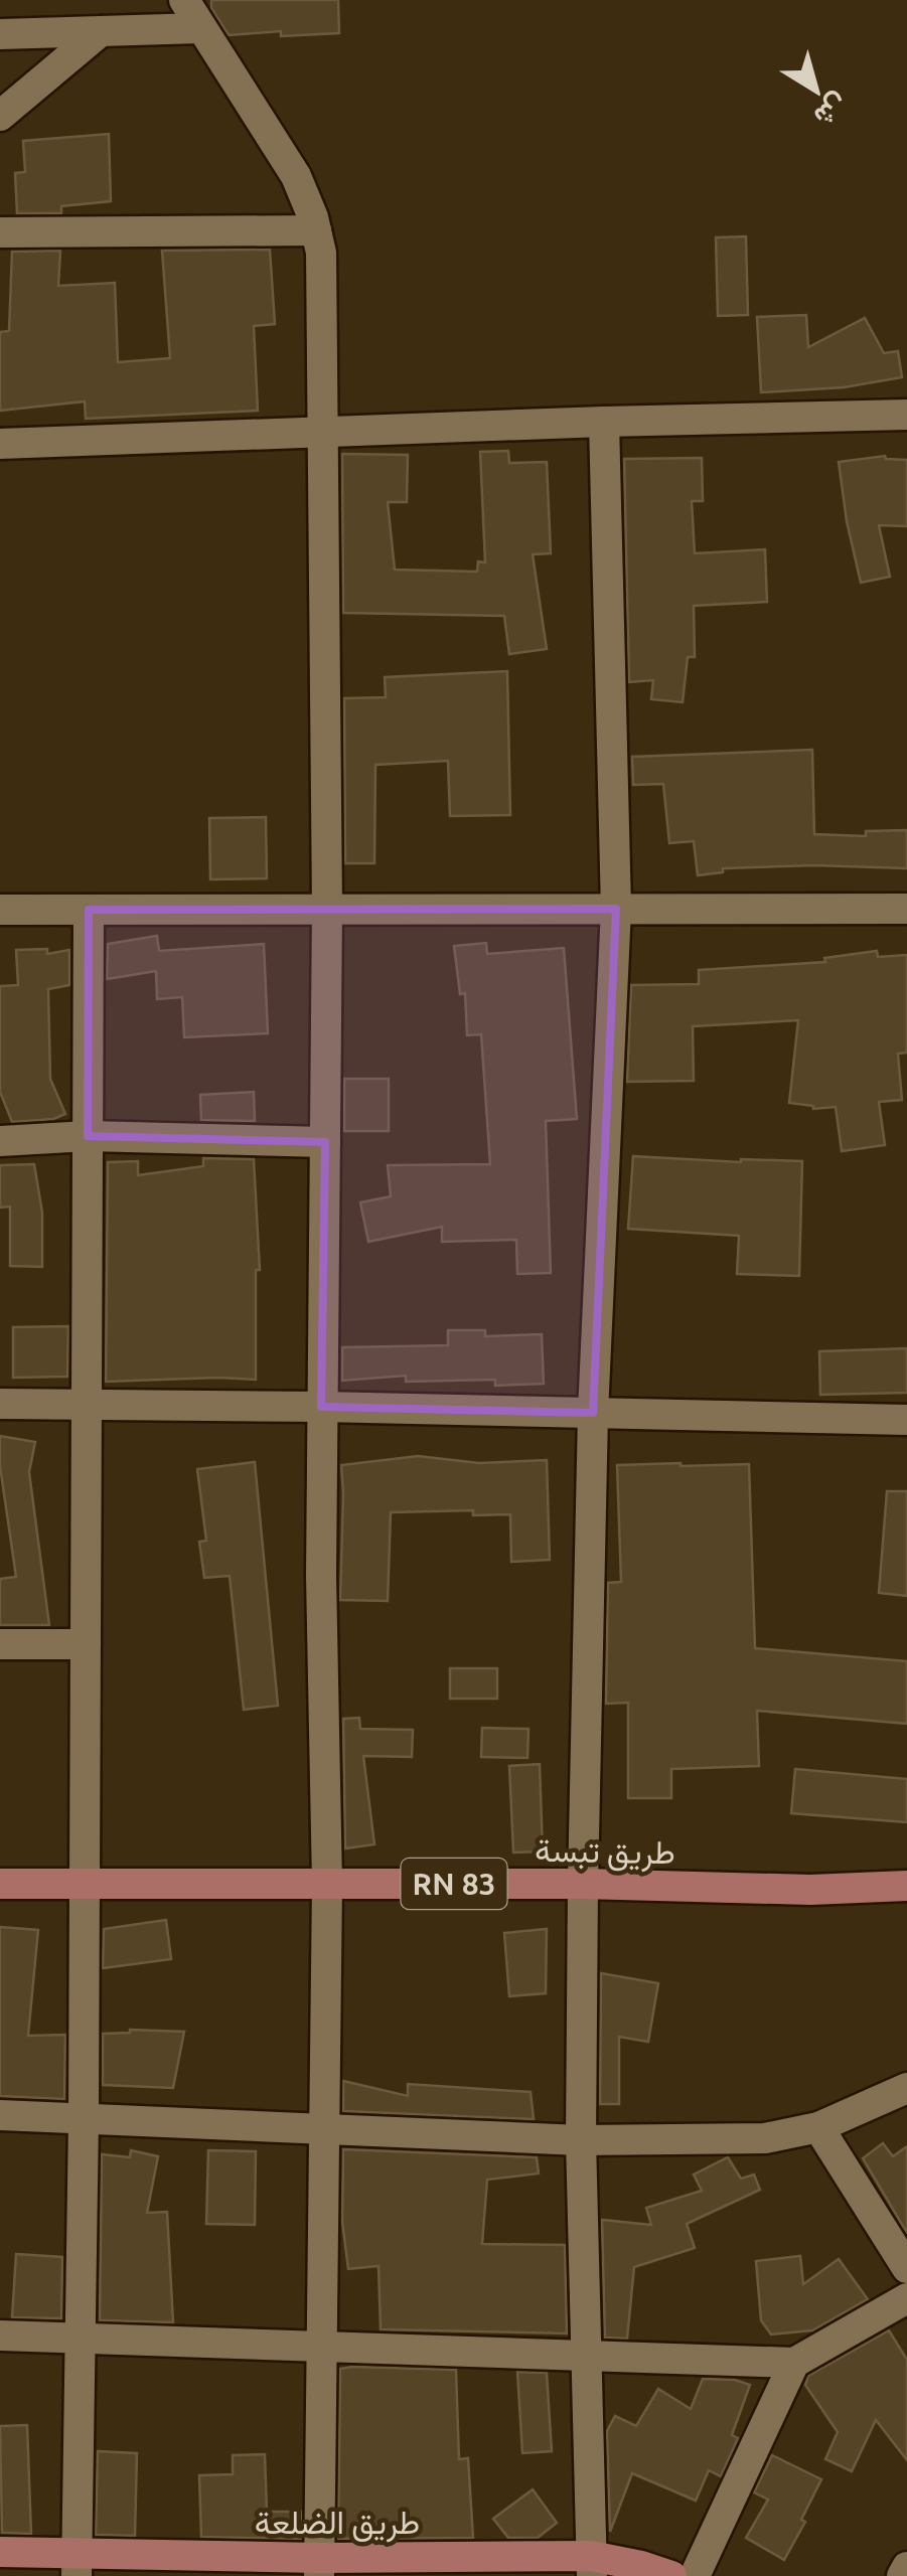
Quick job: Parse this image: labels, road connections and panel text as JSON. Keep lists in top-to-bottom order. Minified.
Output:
{"streets":{"main road":["طريق تبسة","RN 83","طريق الضلعة"]},"north":"bottom right"}
